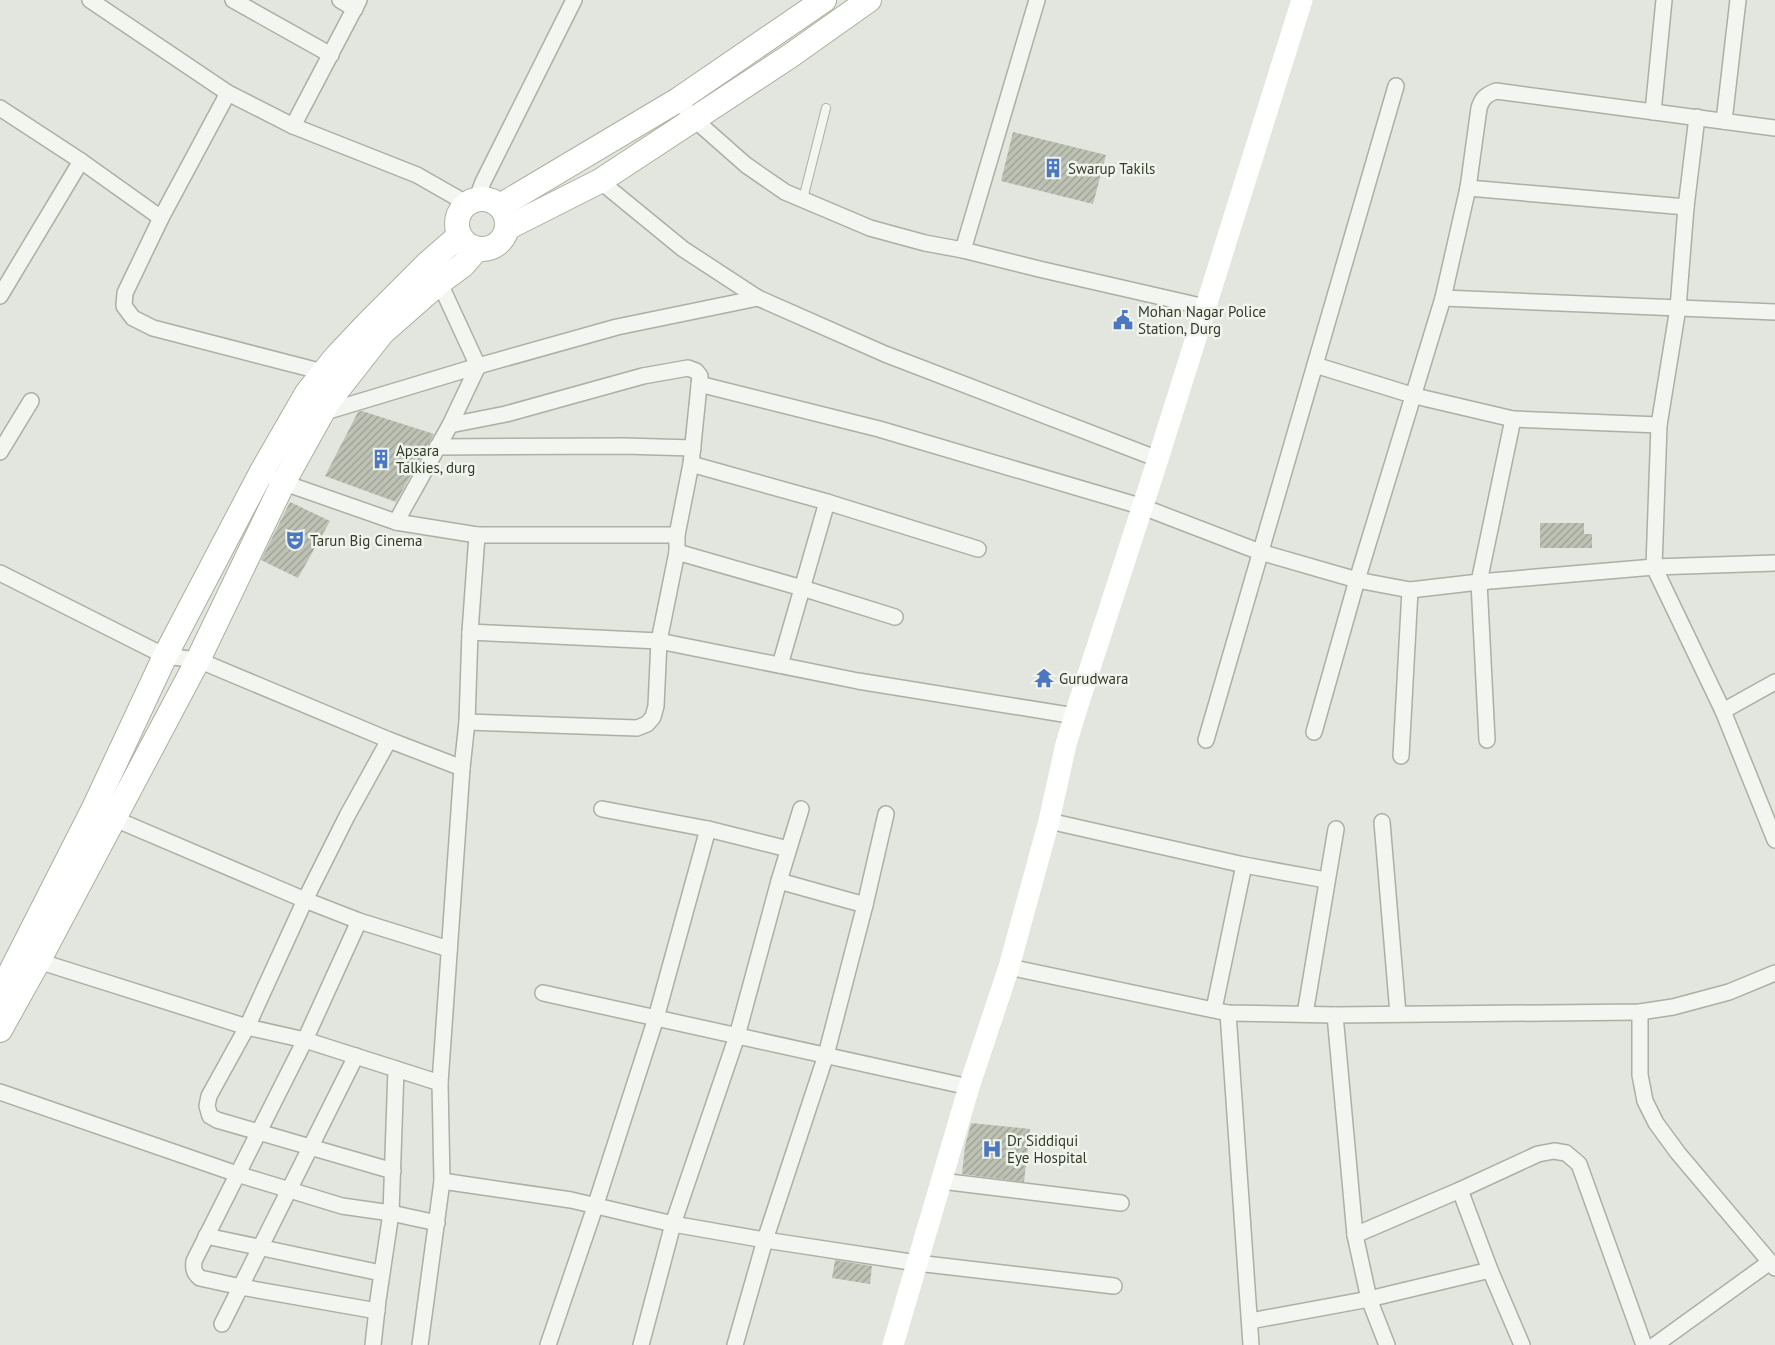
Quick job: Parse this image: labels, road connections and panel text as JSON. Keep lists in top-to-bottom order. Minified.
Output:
{"places":{"building":["Swarup Takils","Apsara Talkies, durg"],"public building":["Mohan Nagar Police Station, Durg"],"theatre":["Tarun Big Cinema"],"temple":["Gurudwara"],"hospital":["Dr Siddiqui Eye Hospital"]}}
